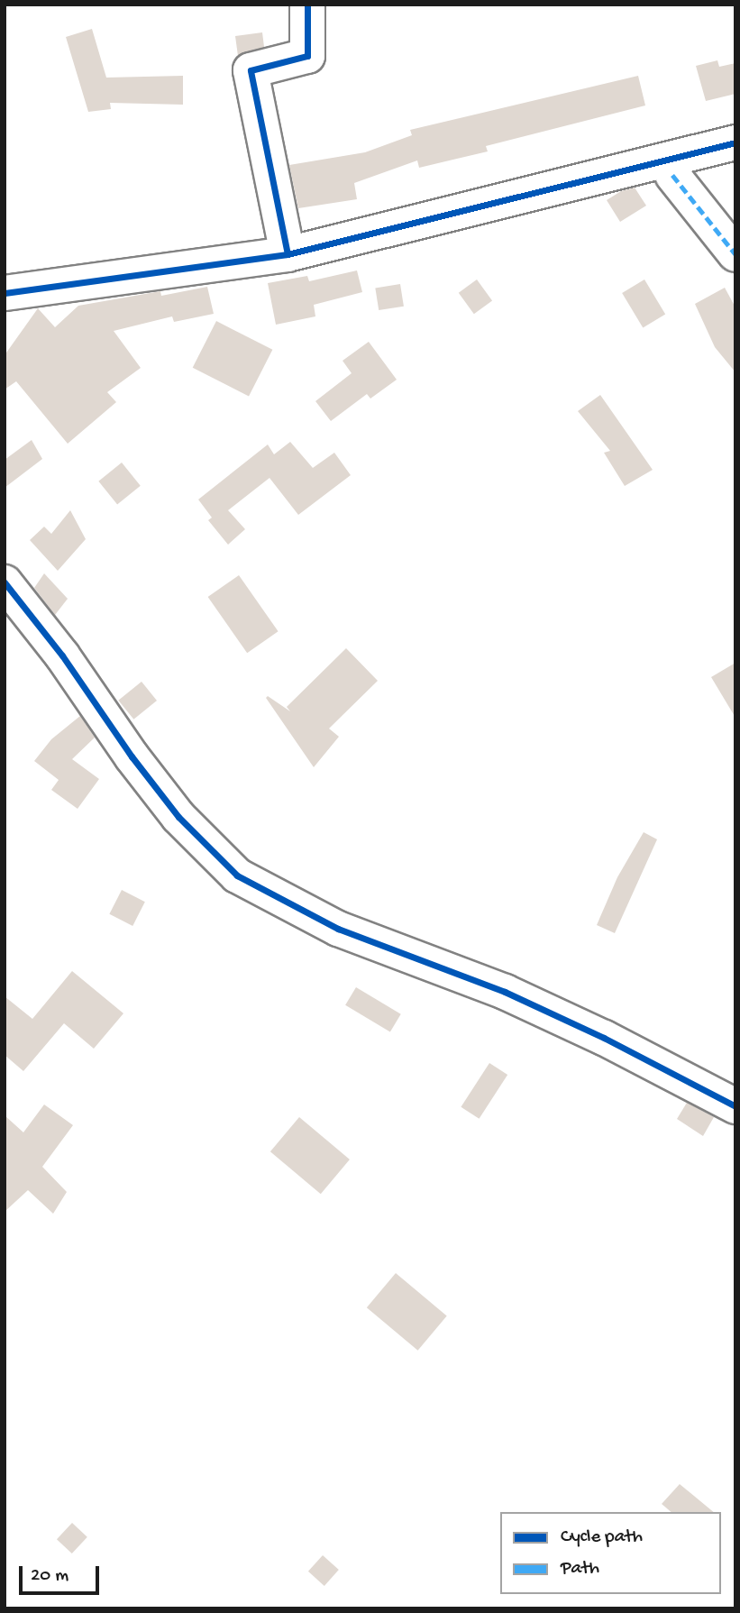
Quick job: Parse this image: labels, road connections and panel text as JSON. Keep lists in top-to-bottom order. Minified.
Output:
{"legend":["Cycle path","Path"],"scale_bar":"20 m"}
